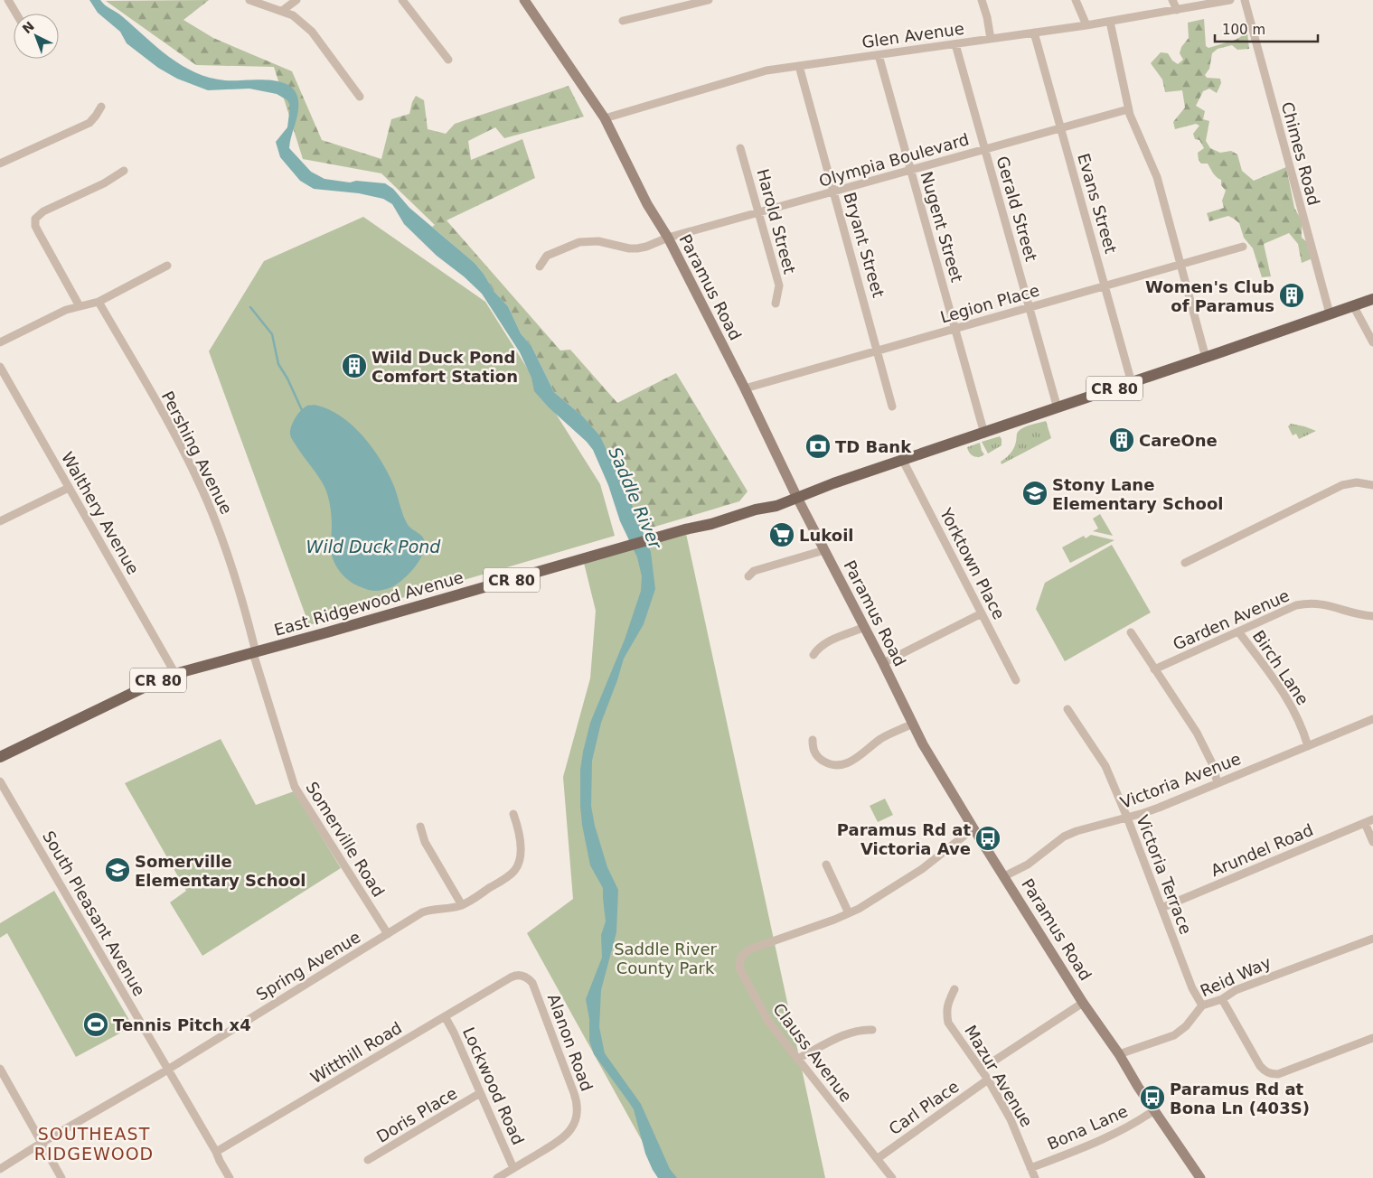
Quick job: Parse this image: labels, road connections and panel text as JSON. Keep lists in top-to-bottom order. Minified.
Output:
{"streets":{"main road":["Paramus Road","CR 80","East Ridgewood Avenue"],"street":["Glen Avenue","Chimes Road","Olympia Boulevard","Evans Street","Gerald Street","Harold Street","Nugent Street","Bryant Street","Legion Place","Pershing Avenue","Walthery Avenue","Yorktown Place","Garden Avenue","Birch Lane","Victoria Avenue","Somerville Road","Arundel Road","Victoria Terrace","South Pleasant Avenue","Spring Avenue","Reid Way","Alanon Road","Witthill Road","Clauss Avenue","Mazur Avenue","Lockwood Road","Carl Place","Doris Place","Bona Lane"]},"crossings":[["Glen Avenue","Evans Street"],["Glen Avenue","Gerald Street"],["Glen Avenue","Nugent Street"],["Glen Avenue","Bryant Street"],["Glen Avenue","Paramus Road"],["Chimes Road","East Ridgewood Avenue"],["Olympia Boulevard","Evans Street"],["Olympia Boulevard","Gerald Street"],["Olympia Boulevard","Harold Street"],["Olympia Boulevard","Nugent Street"],["Olympia Boulevard","Bryant Street"],["Olympia Boulevard","Paramus Road"],["Evans Street","Legion Place"],["Evans Street","East Ridgewood Avenue"],["Gerald Street","Legion Place"],["Gerald Street","East Ridgewood Avenue"],["Nugent Street","Legion Place"],["Nugent Street","East Ridgewood Avenue"],["Bryant Street","Legion Place"],["Paramus Road","Legion Place"],["Paramus Road","East Ridgewood Avenue"],["Paramus Road","Victoria Avenue"],["Paramus Road","Reid Way"],["Paramus Road","Clauss Avenue"],["Paramus Road","Bona Lane"],["Pershing Avenue","East Ridgewood Avenue"],["Pershing Avenue","Somerville Road"],["Walthery Avenue","East Ridgewood Avenue"],["Yorktown Place","East Ridgewood Avenue"],["East Ridgewood Avenue","Somerville Road"],["Garden Avenue","Birch Lane"],["Birch Lane","Victoria Avenue"],["Victoria Avenue","Victoria Terrace"],["Somerville Road","Spring Avenue"],["Arundel Road","Victoria Terrace"],["Victoria Terrace","Reid Way"],["South Pleasant Avenue","Spring Avenue"],["South Pleasant Avenue","Witthill Road"],["Alanon Road","Witthill Road"],["Alanon Road","Lockwood Road"],["Witthill Road","Lockwood Road"],["Clauss Avenue","Carl Place"],["Mazur Avenue","Carl Place"],["Mazur Avenue","Bona Lane"],["Lockwood Road","Doris Place"]],"districts":["SOUTHEAST RIDGEWOOD"],"water":["Saddle River","Wild Duck Pond"],"parks":["Saddle River County Park"],"places":{"building":["Women's Club of Paramus","Wild Duck Pond Comfort Station","CareOne"],"bank":["TD Bank"],"school or university":["Stony Lane Elementary School","Somerville Elementary School"],"supermarket":["Lukoil"],"bus stop":["Paramus Rd at Victoria Ave","Paramus Rd at Bona Ln (403S)"],"sports":["Tennis Pitch x4"]},"scale_bar":"100 m","north":"top left"}
